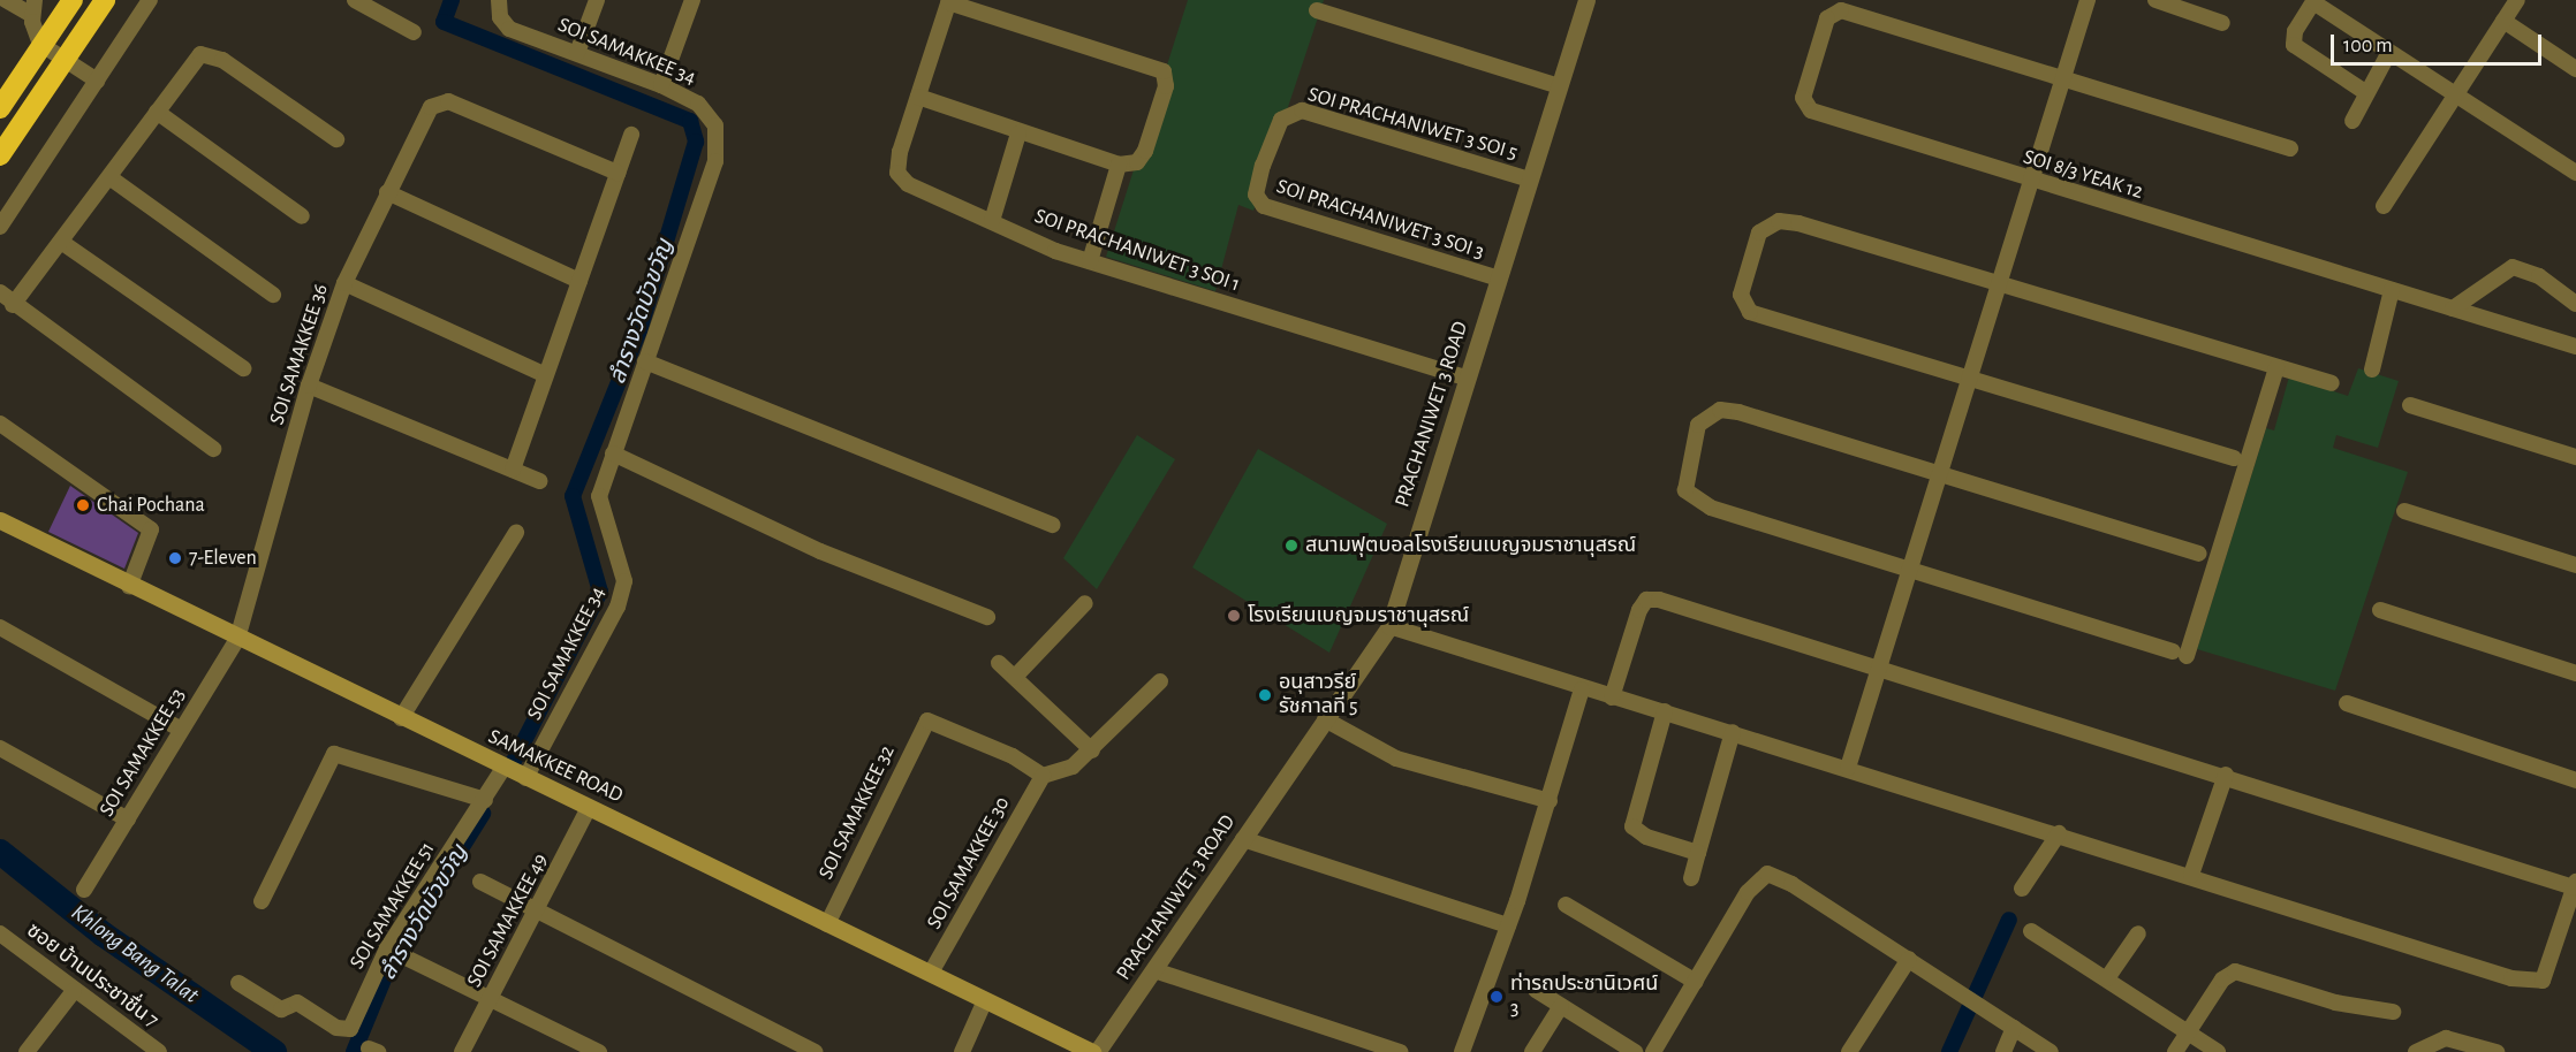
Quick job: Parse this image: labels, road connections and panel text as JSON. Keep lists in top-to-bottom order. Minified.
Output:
{"streets":{"main road":["SAMAKKEE ROAD"],"street":["SOI SAMAKKEE 34","SOI PRACHANIWET 3 SOI 5","SOI 8/3 YEAK 12","SOI PRACHANIWET 3 SOI 3","SOI PRACHANIWET 3 SOI 1","SOI SAMAKKEE 36","PRACHANIWET 3 ROAD","SOI SAMAKKEE 53","SOI SAMAKKEE 32","SOI SAMAKKEE 30","SOI SAMAKKEE 51","SOI SAMAKKEE 49","ซอย บ้านประชาชื่น 7"]},"crossings":[["SOI SAMAKKEE 34","SAMAKKEE ROAD"],["SOI PRACHANIWET 3 SOI 5","SOI PRACHANIWET 3 SOI 3"],["SOI PRACHANIWET 3 SOI 5","PRACHANIWET 3 ROAD"],["SOI PRACHANIWET 3 SOI 3","PRACHANIWET 3 ROAD"],["SOI PRACHANIWET 3 SOI 1","PRACHANIWET 3 ROAD"],["SOI SAMAKKEE 36","SOI SAMAKKEE 53"],["SOI SAMAKKEE 36","SAMAKKEE ROAD"],["PRACHANIWET 3 ROAD","SAMAKKEE ROAD"],["SOI SAMAKKEE 53","SAMAKKEE ROAD"],["SAMAKKEE ROAD","SOI SAMAKKEE 32"],["SAMAKKEE ROAD","SOI SAMAKKEE 30"],["SAMAKKEE ROAD","SOI SAMAKKEE 51"],["SAMAKKEE ROAD","SOI SAMAKKEE 49"],["SOI SAMAKKEE 32","SOI SAMAKKEE 30"]],"water":["ลำรางวัดบัวขวัญ","Khlong Bang Talat"],"places":["Chai Pochana","สนามฟุตบอลโรงเรียนเบญจมราชานุสรณ์","7-Eleven","โรงเรียนเบญจมราชานุสรณ์","อนุสาวรีย์ รัชกาลที่ 5","ท่ารถประชานิเวศน์ 3"],"scale_bar":"100 m"}
